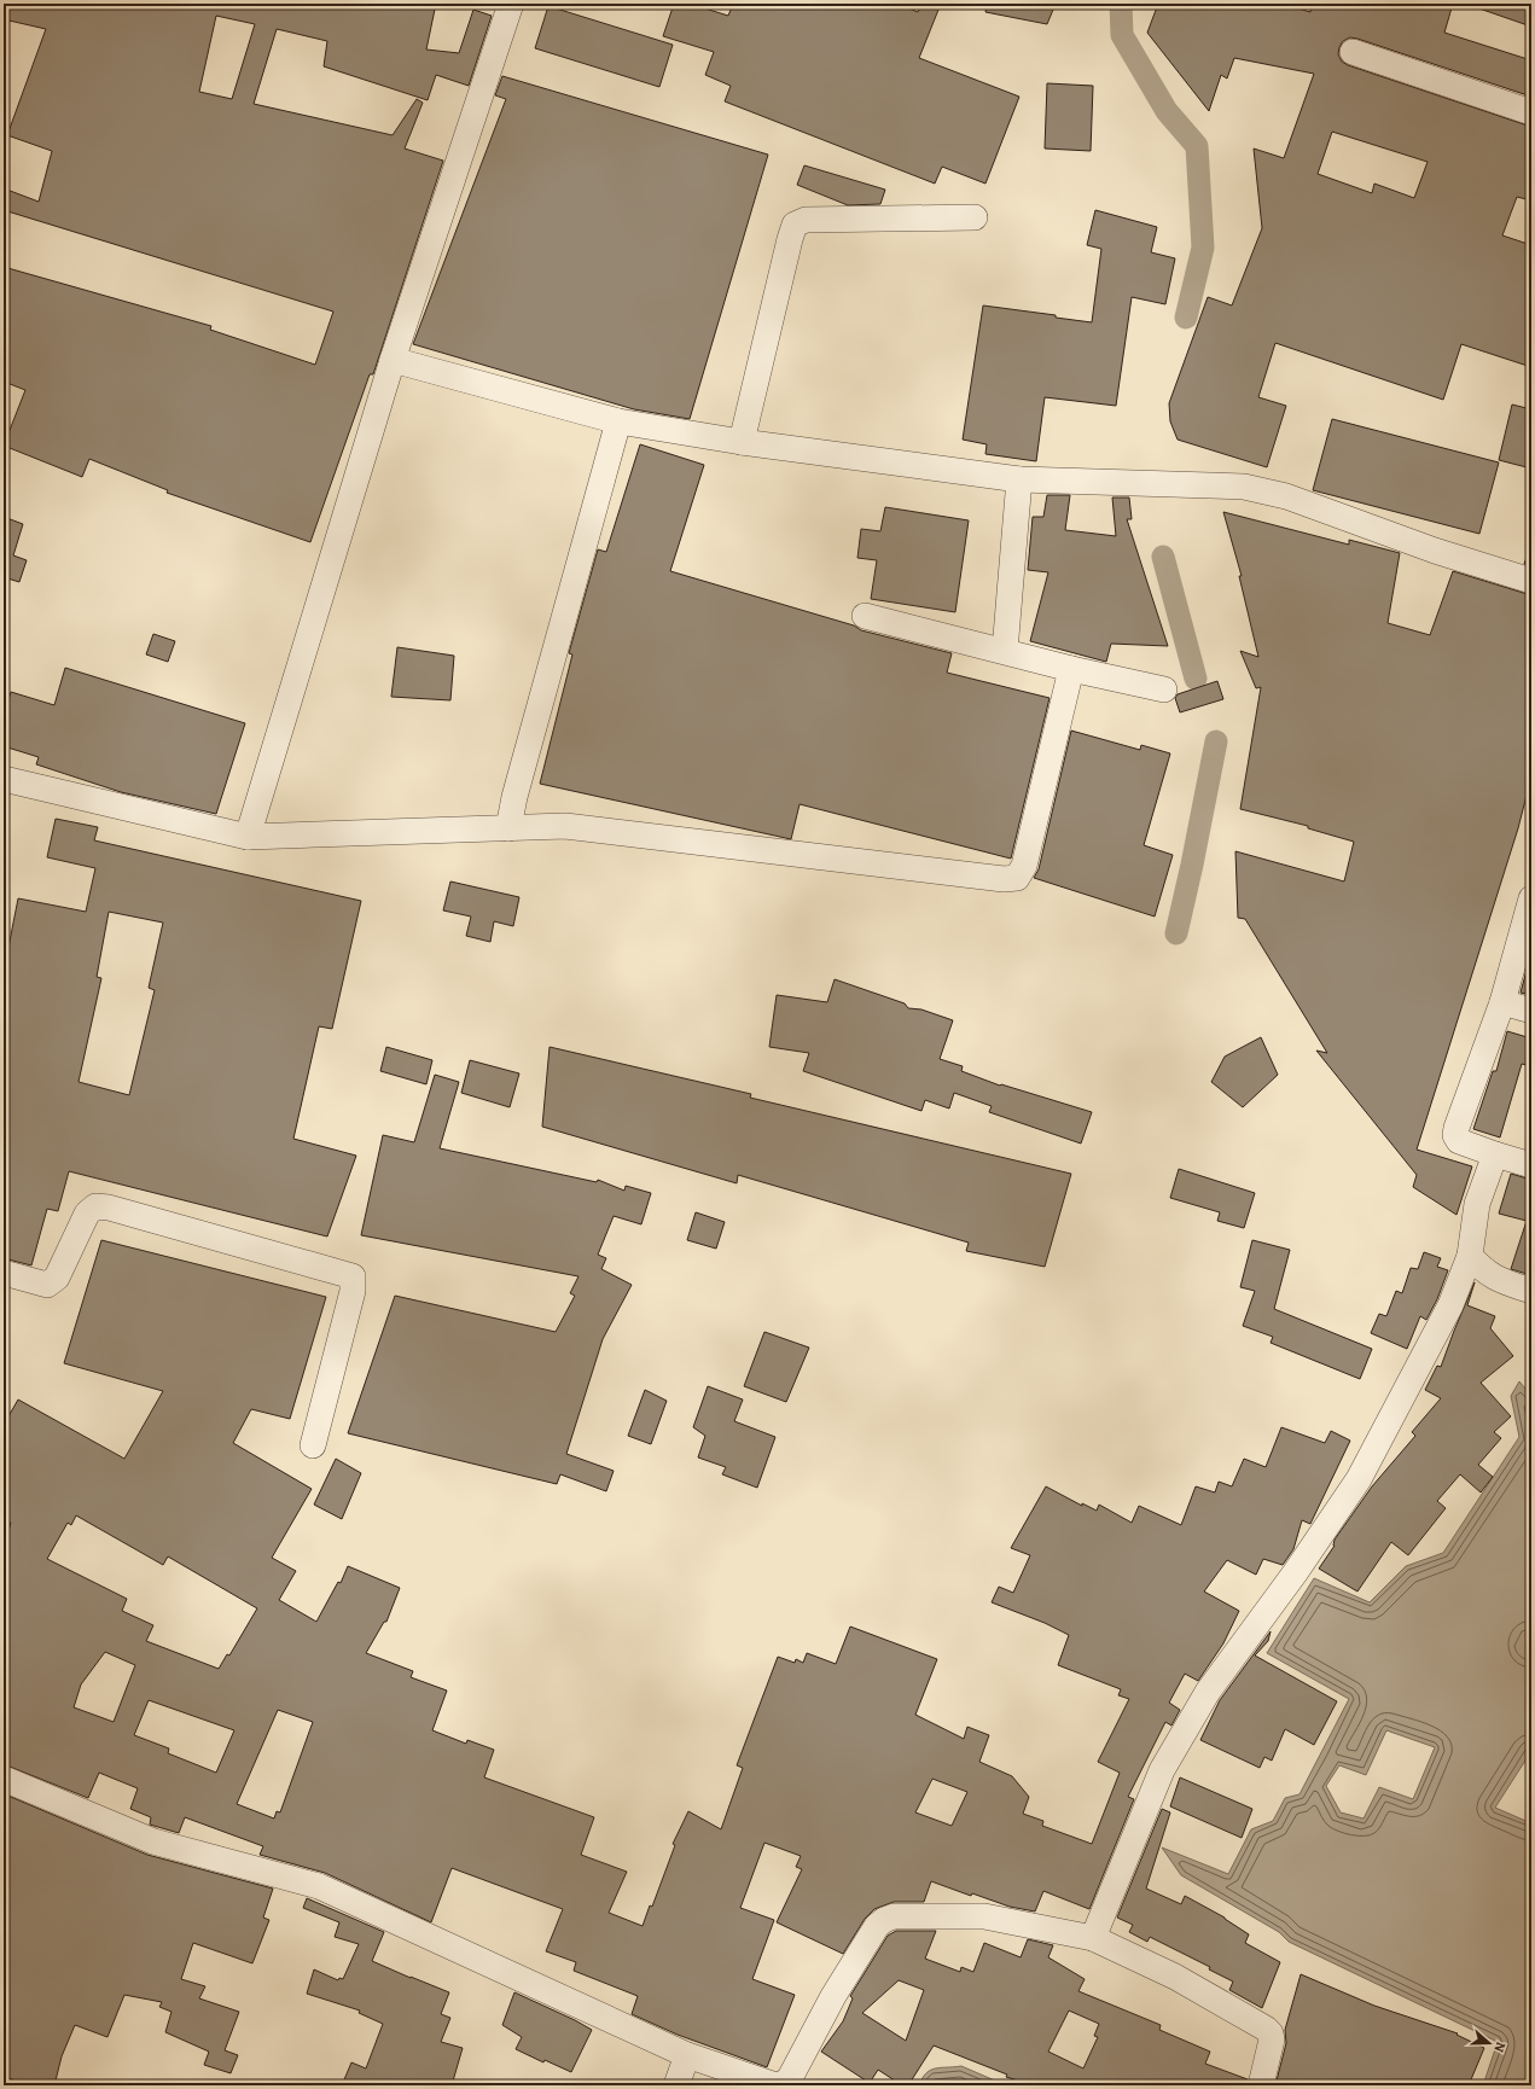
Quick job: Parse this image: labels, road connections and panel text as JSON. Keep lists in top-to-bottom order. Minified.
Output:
{"north":"right"}
